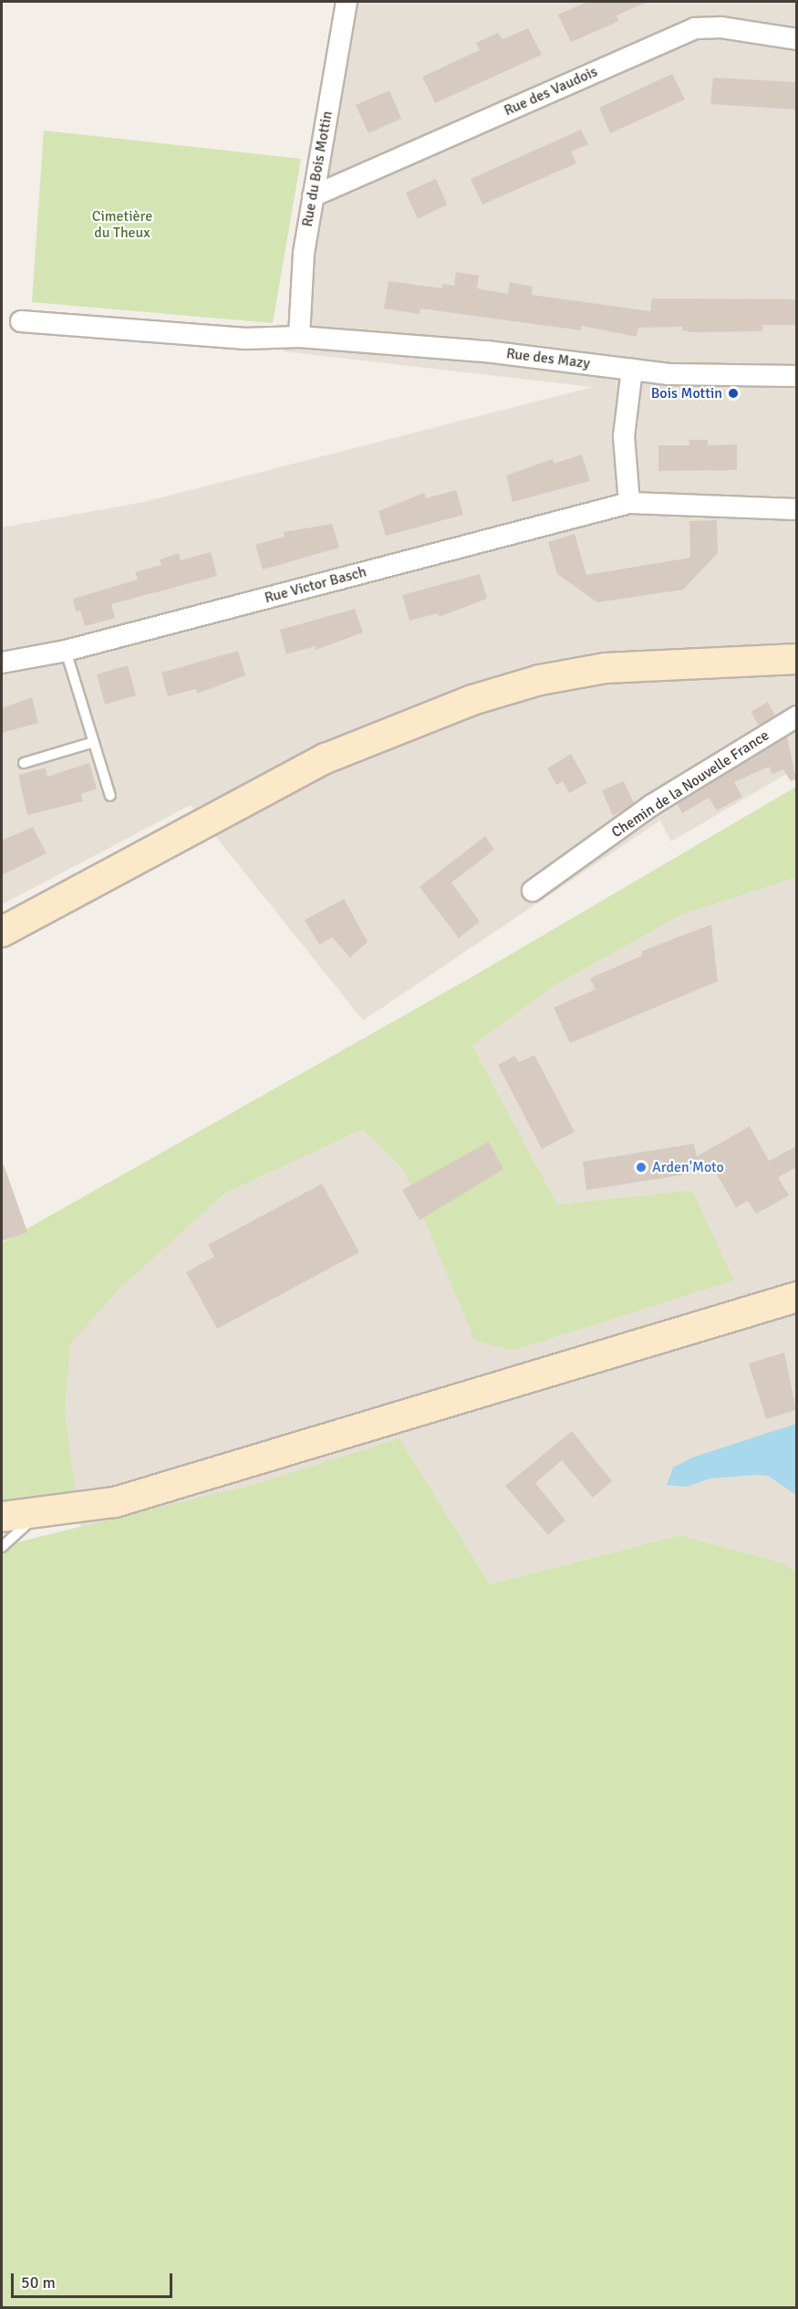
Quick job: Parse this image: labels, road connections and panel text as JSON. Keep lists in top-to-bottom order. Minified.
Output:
{"streets":{"street":["Rue des Vaudois","Rue du Bois Mottin","Rue des Mazy","Rue Victor Basch","Chemin de la Nouvelle France"]},"crossings":[["Rue des Vaudois","Rue du Bois Mottin"],["Rue du Bois Mottin","Rue des Mazy"]],"parks":["Cimetière du Theux"],"places":["Bois Mottin","Arden'Moto"],"scale_bar":"50 m"}
